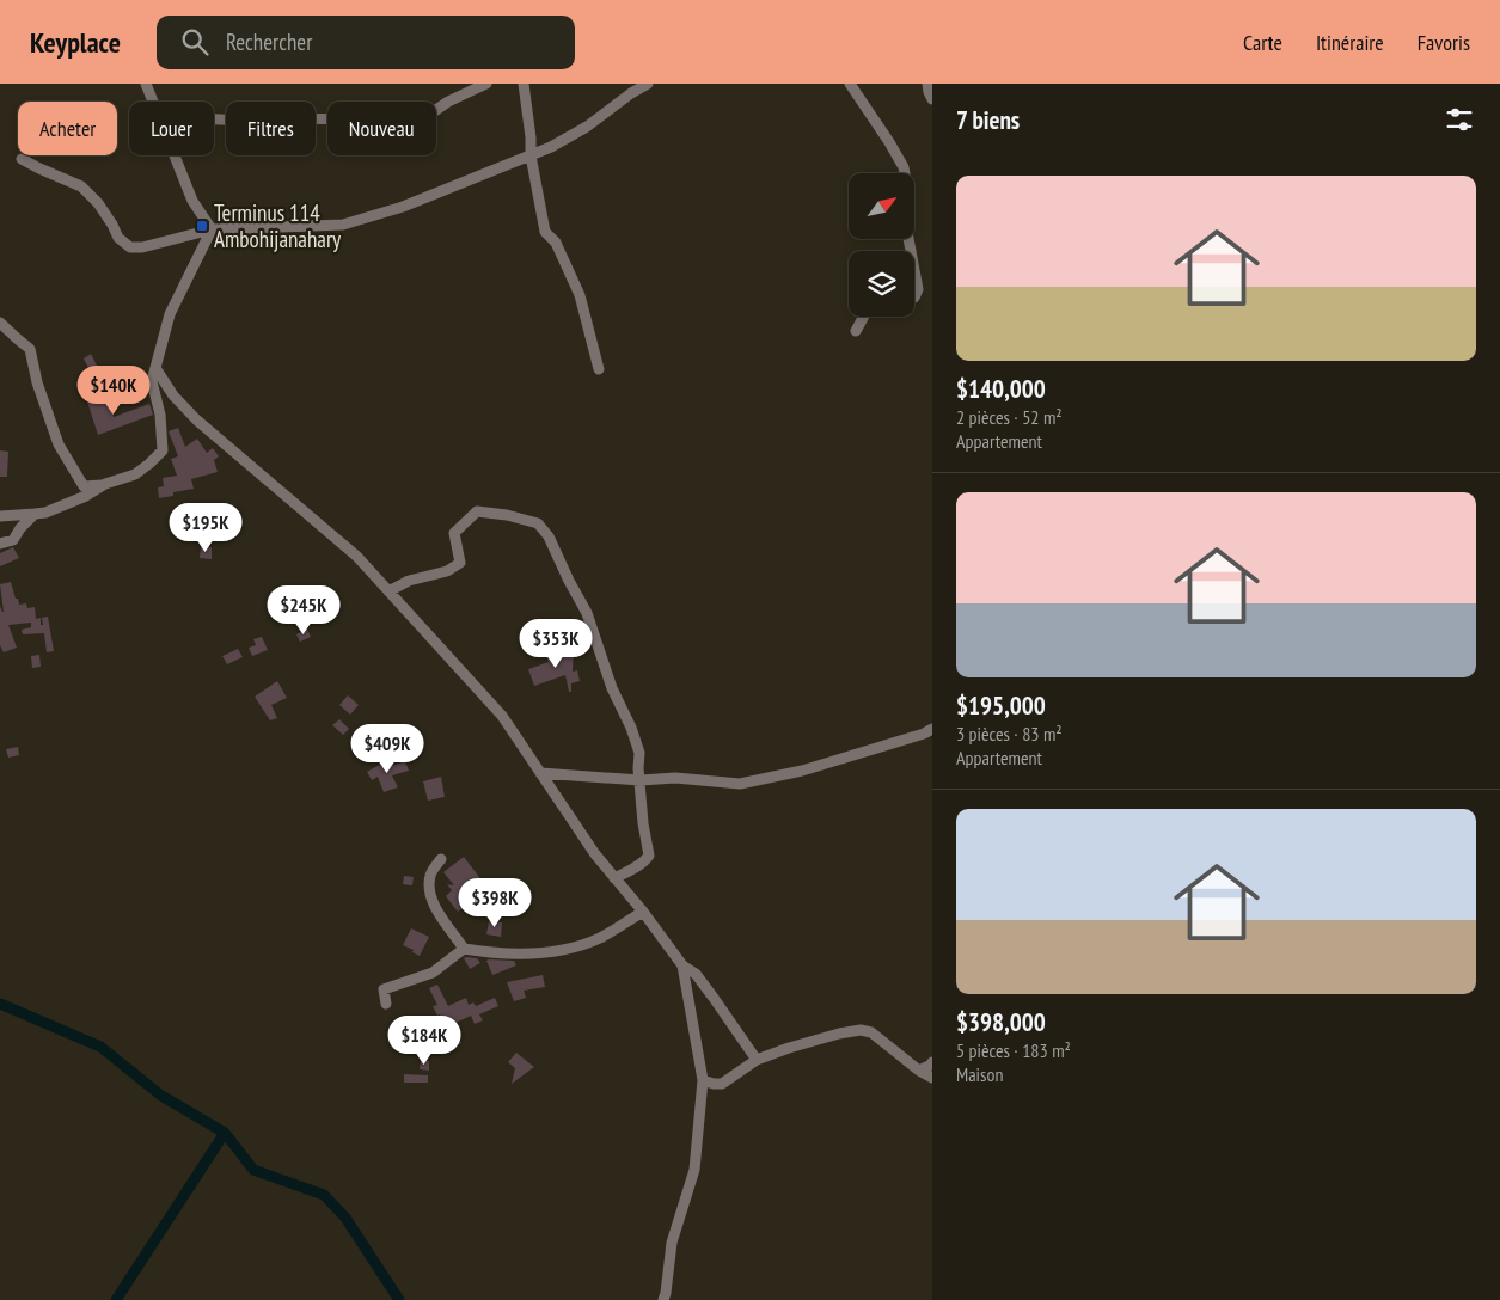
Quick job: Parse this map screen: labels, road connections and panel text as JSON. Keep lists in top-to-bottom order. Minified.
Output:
{"places":{"transit":["Terminus 114 Ambohijanahary"]},"north":"top right","page":{"header":"Keyplace","search":"Rechercher","nav":["Carte","Itinéraire","Favoris"],"heading":"7 biens","chip":["Acheter","Louer","Filtres","Nouveau"],"list":[{"name":"$140,000","note":"2 pièces · 52 m² · Appartement"},{"name":"$195,000","note":"3 pièces · 83 m² · Appartement"},{"name":"$398,000","note":"5 pièces · 183 m² · Maison"}],"price":["$140K","$195K","$245K","$353K","$409K","$398K","$184K"]}}
